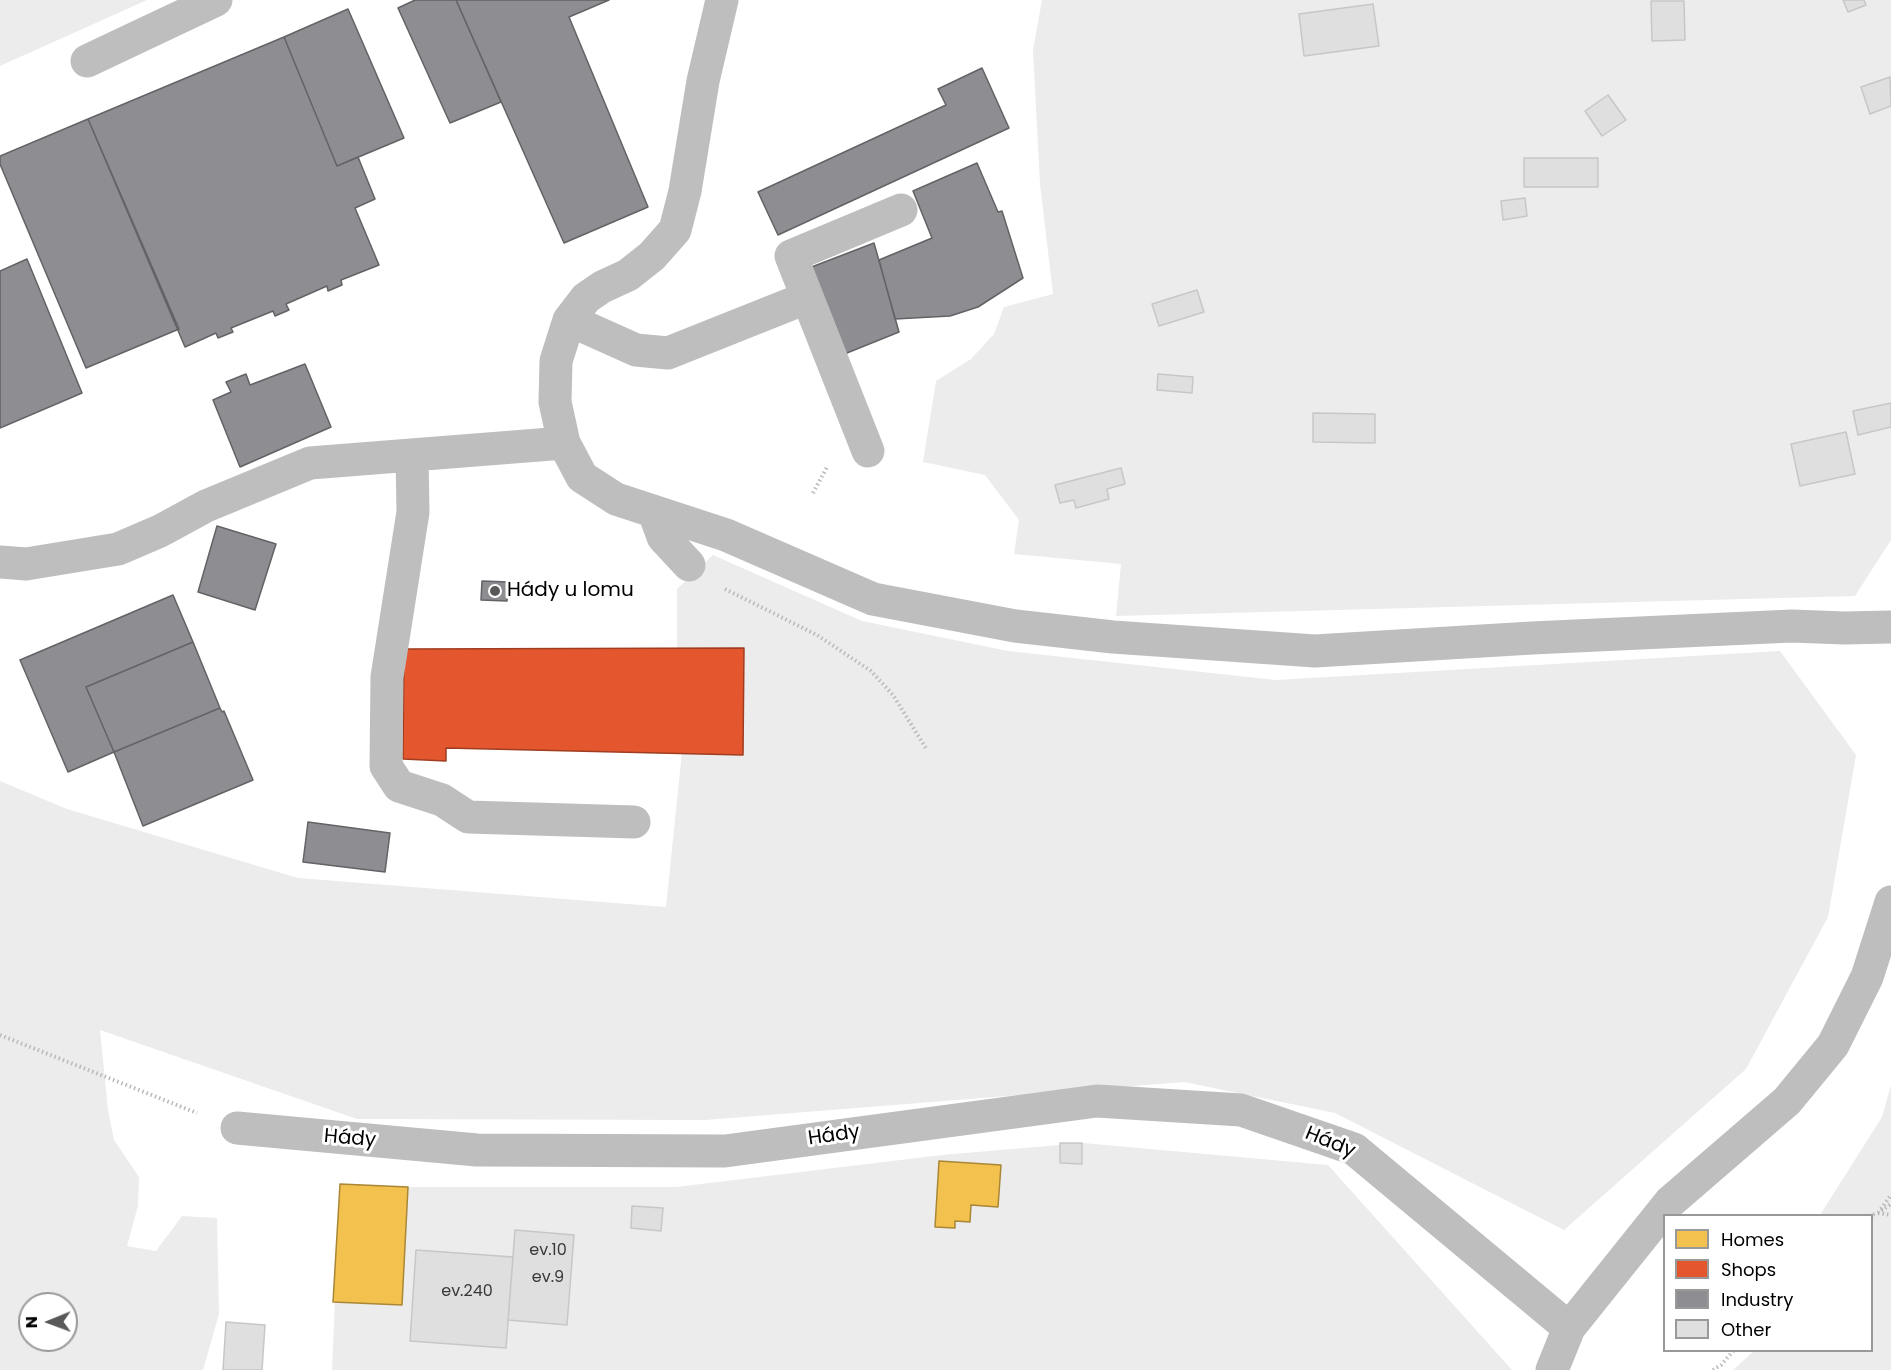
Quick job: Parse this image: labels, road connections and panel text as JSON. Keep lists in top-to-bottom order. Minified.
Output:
{"streets":{"street":["Hády"]},"places":["Hády u lomu"],"house_numbers":["ev.10","ev.9","ev.240"],"legend":["Homes","Shops","Industry","Other"],"north":"left"}
